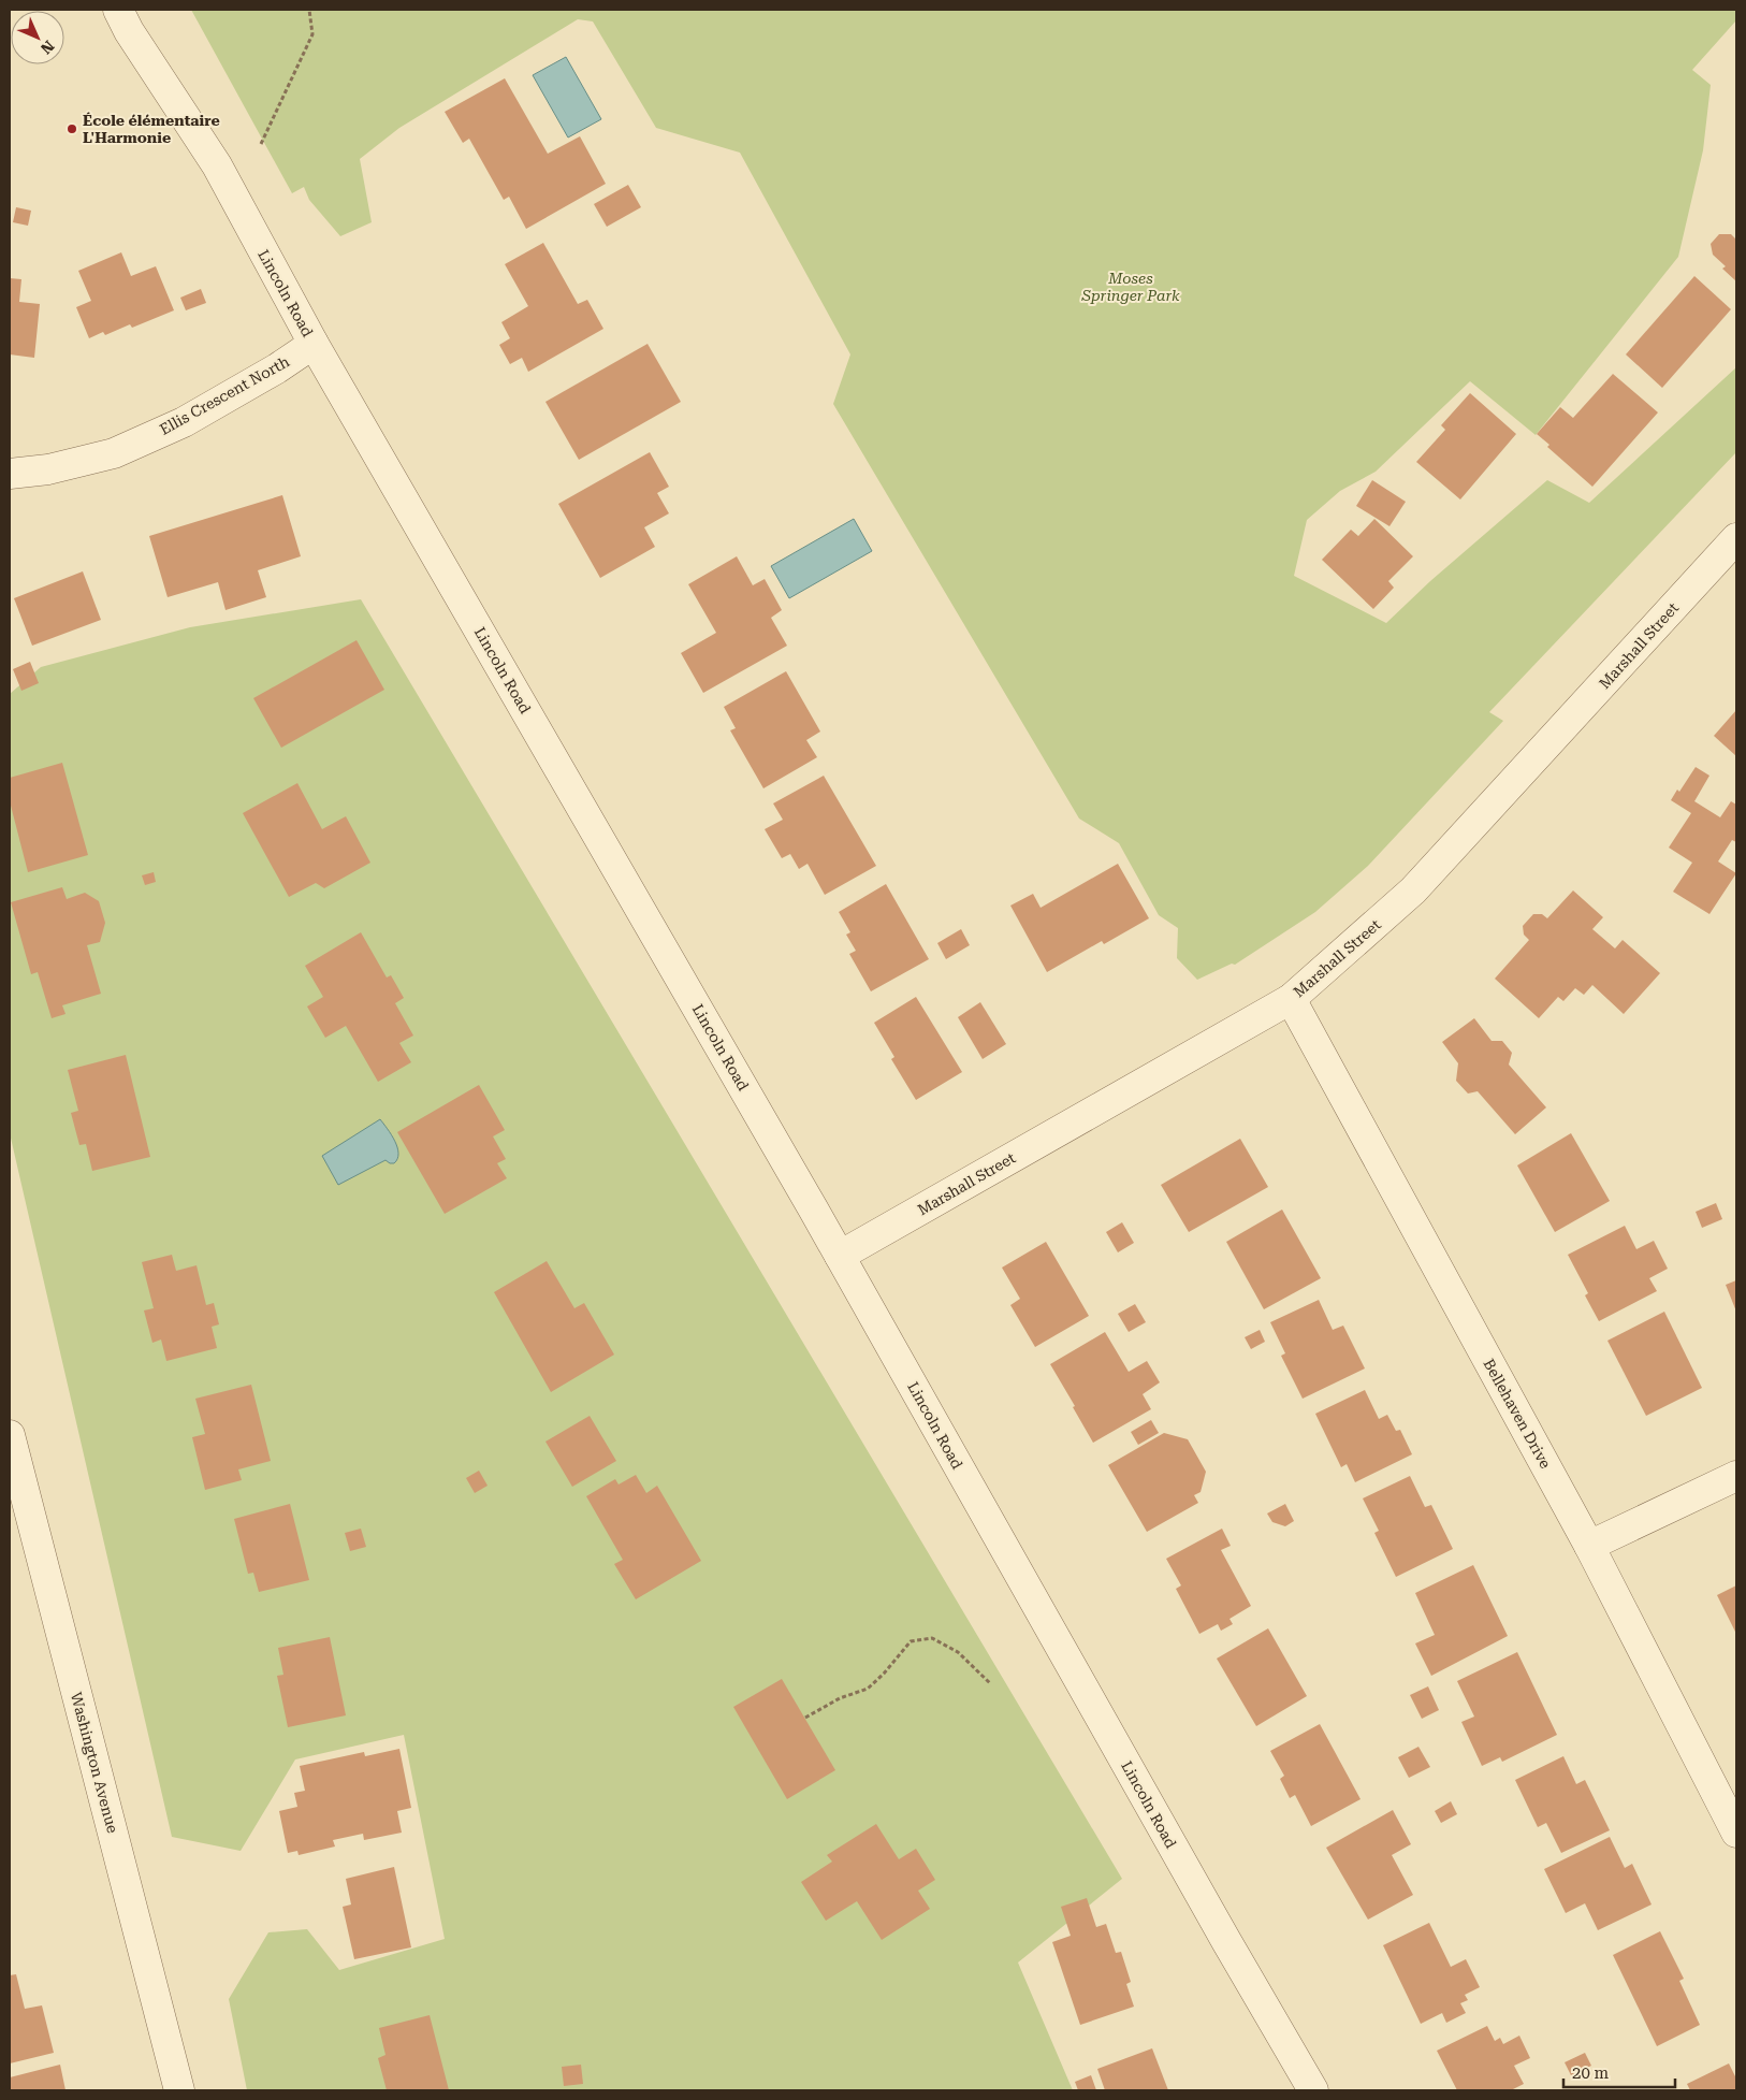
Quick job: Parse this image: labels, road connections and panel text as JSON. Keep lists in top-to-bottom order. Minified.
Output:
{"streets":{"street":["Lincoln Road","Ellis Crescent North","Marshall Street","Bellehaven Drive","Washington Avenue"]},"crossings":[["Lincoln Road","Ellis Crescent North"],["Lincoln Road","Marshall Street"],["Marshall Street","Bellehaven Drive"]],"parks":["Moses Springer Park"],"places":["École élémentaire L'Harmonie"],"scale_bar":"20 m","north":"bottom right"}
